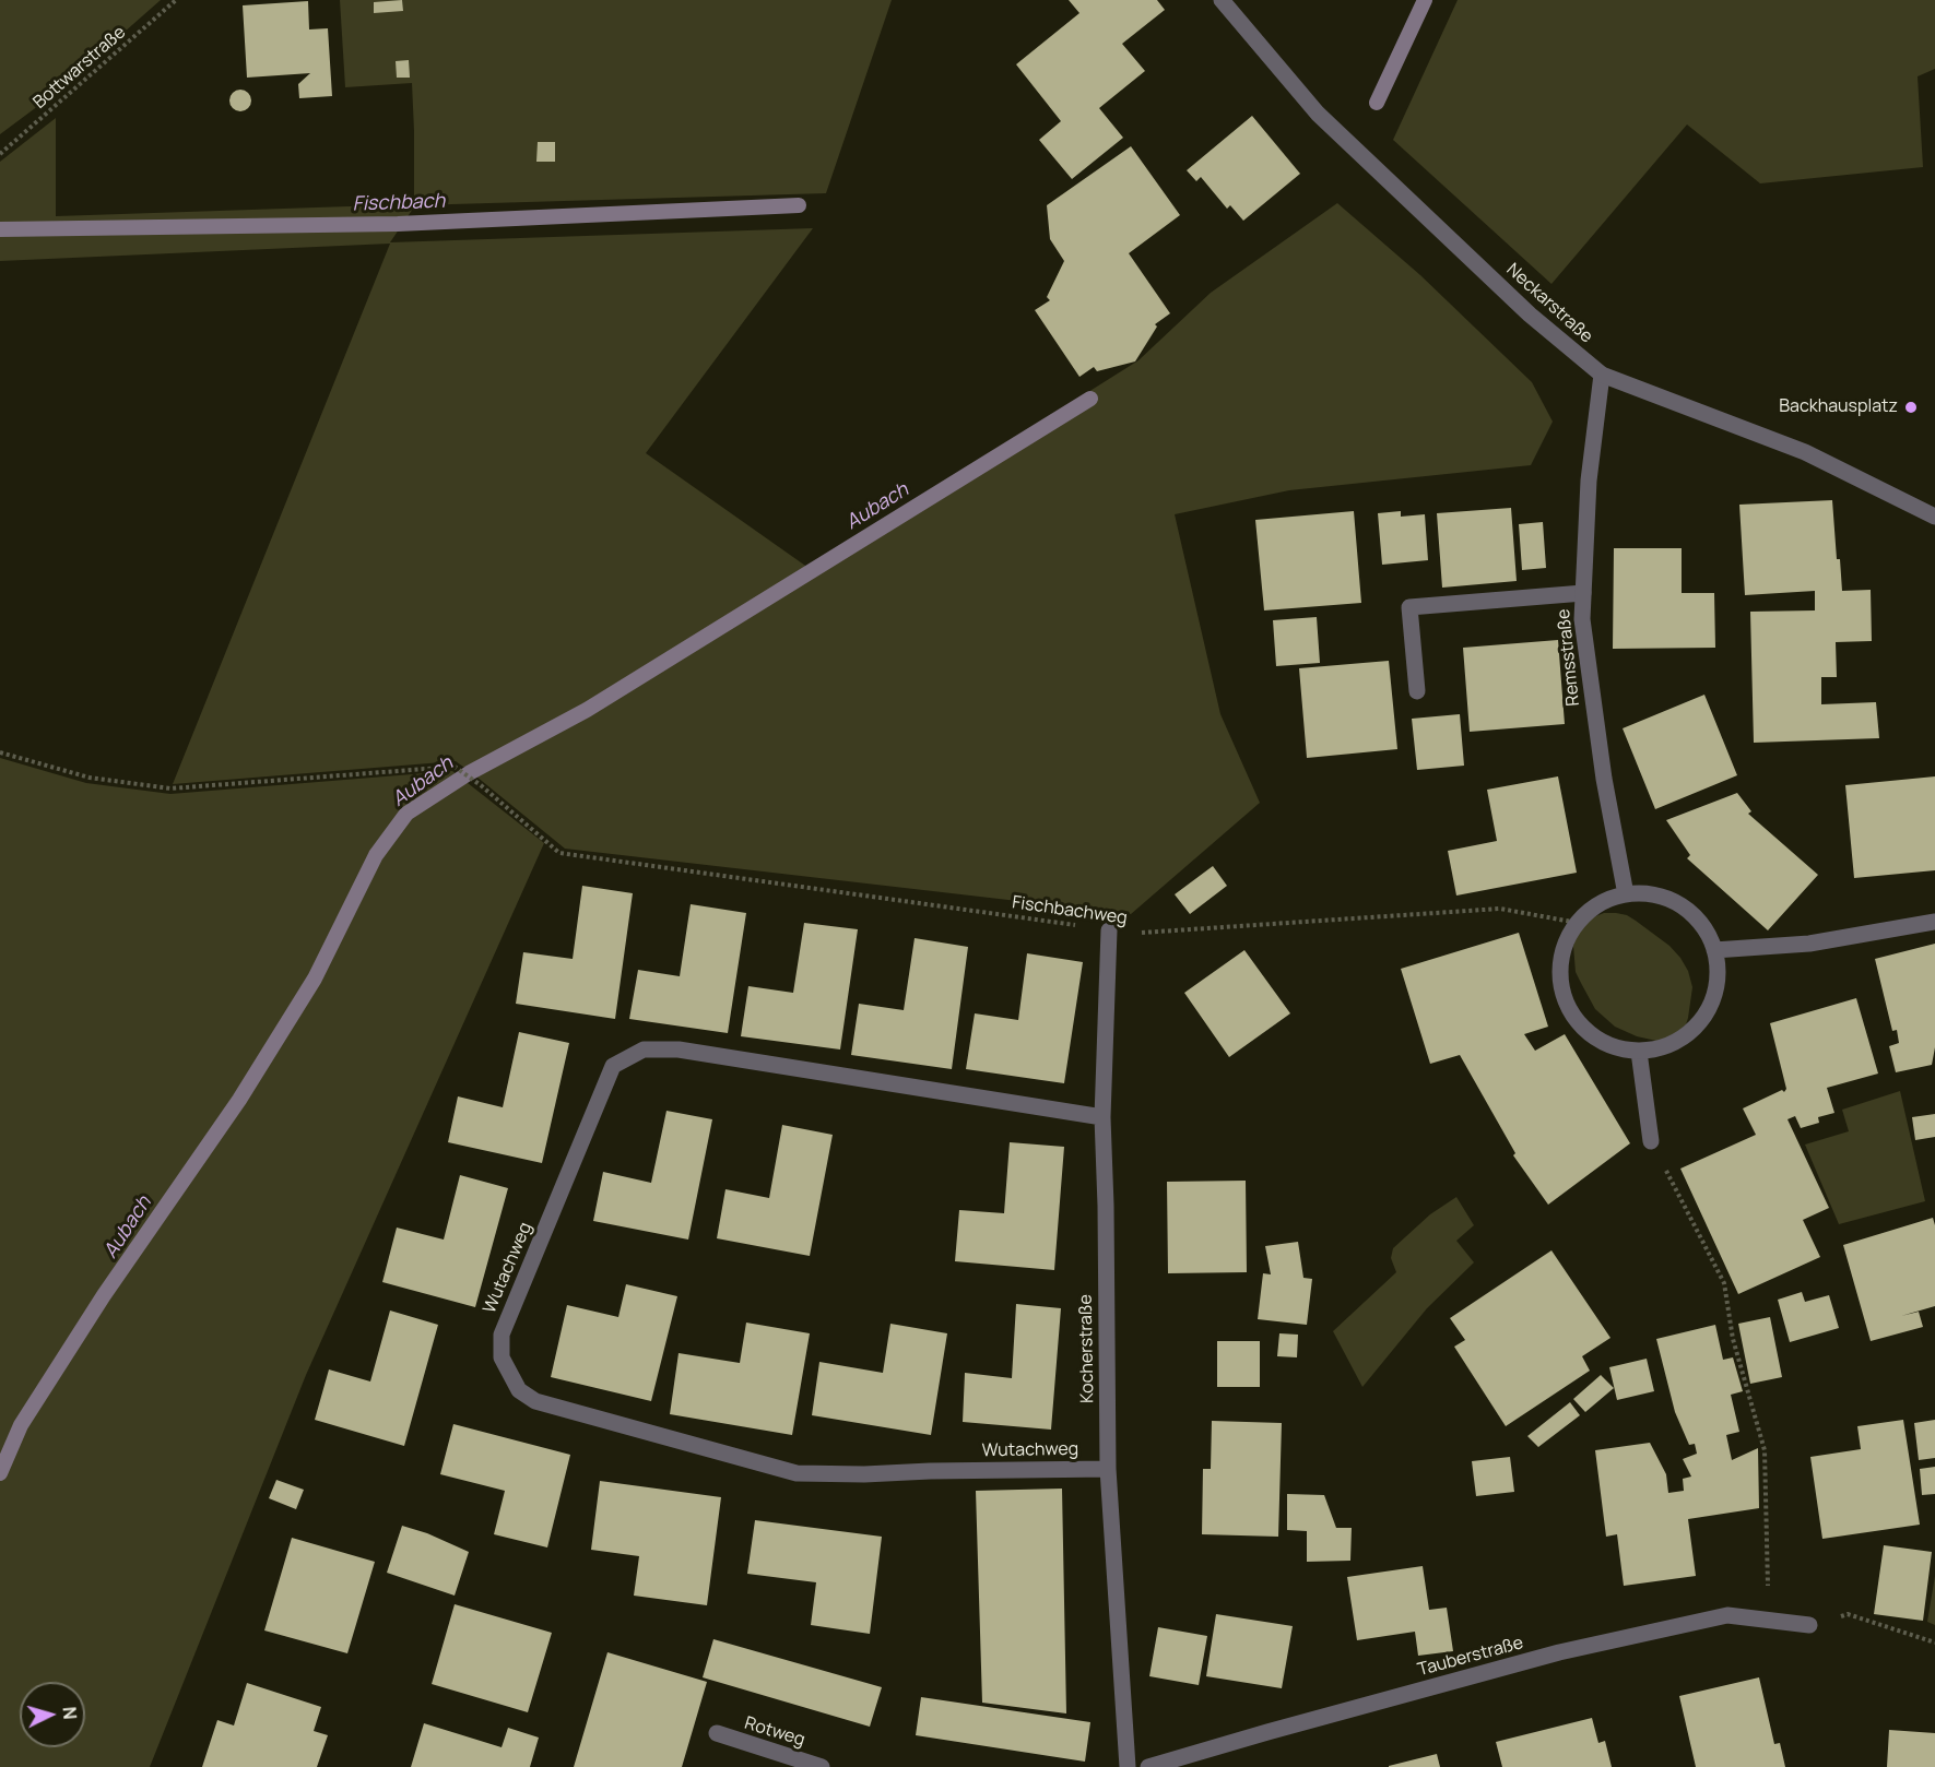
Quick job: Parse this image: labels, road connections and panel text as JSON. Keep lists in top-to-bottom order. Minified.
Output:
{"streets":{"street":["Neckarstraße","Remsstraße","Wutachweg","Kocherstraße","Tauberstraße","Rotweg"],"path":["Bottwarstraße","Fischbachweg"]},"crossings":[["Neckarstraße","Remsstraße"],["Remsstraße","Fischbachweg"],["Fischbachweg","Kocherstraße"],["Wutachweg","Kocherstraße"]],"water":["Fischbach","Aubach"],"places":["Backhausplatz"],"north":"right"}
